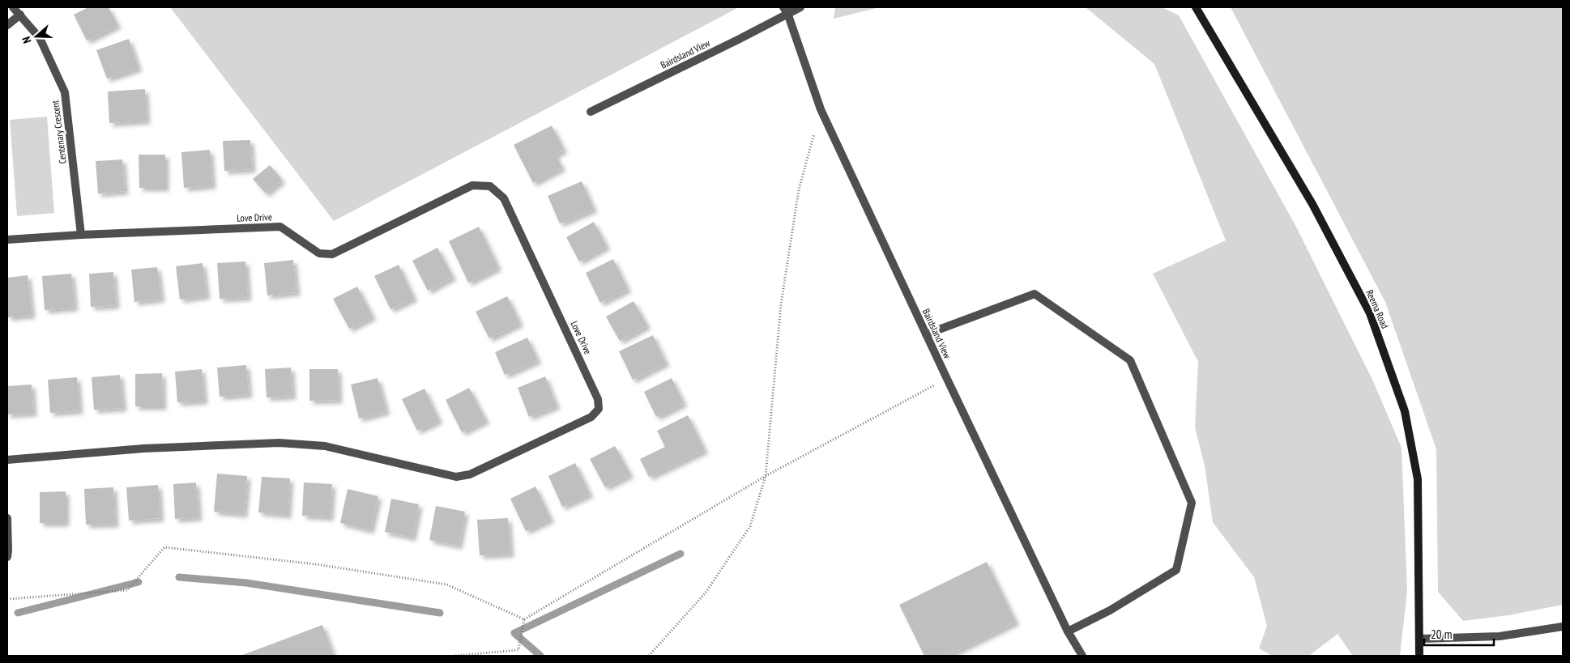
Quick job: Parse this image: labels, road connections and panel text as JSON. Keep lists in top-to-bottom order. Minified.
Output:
{"streets":{"street":["Bairdsland View","Centenary Crescent","Love Drive","Reema Road"]},"crossings":[["Centenary Crescent","Love Drive"]],"scale_bar":"20 m","north":"left"}
